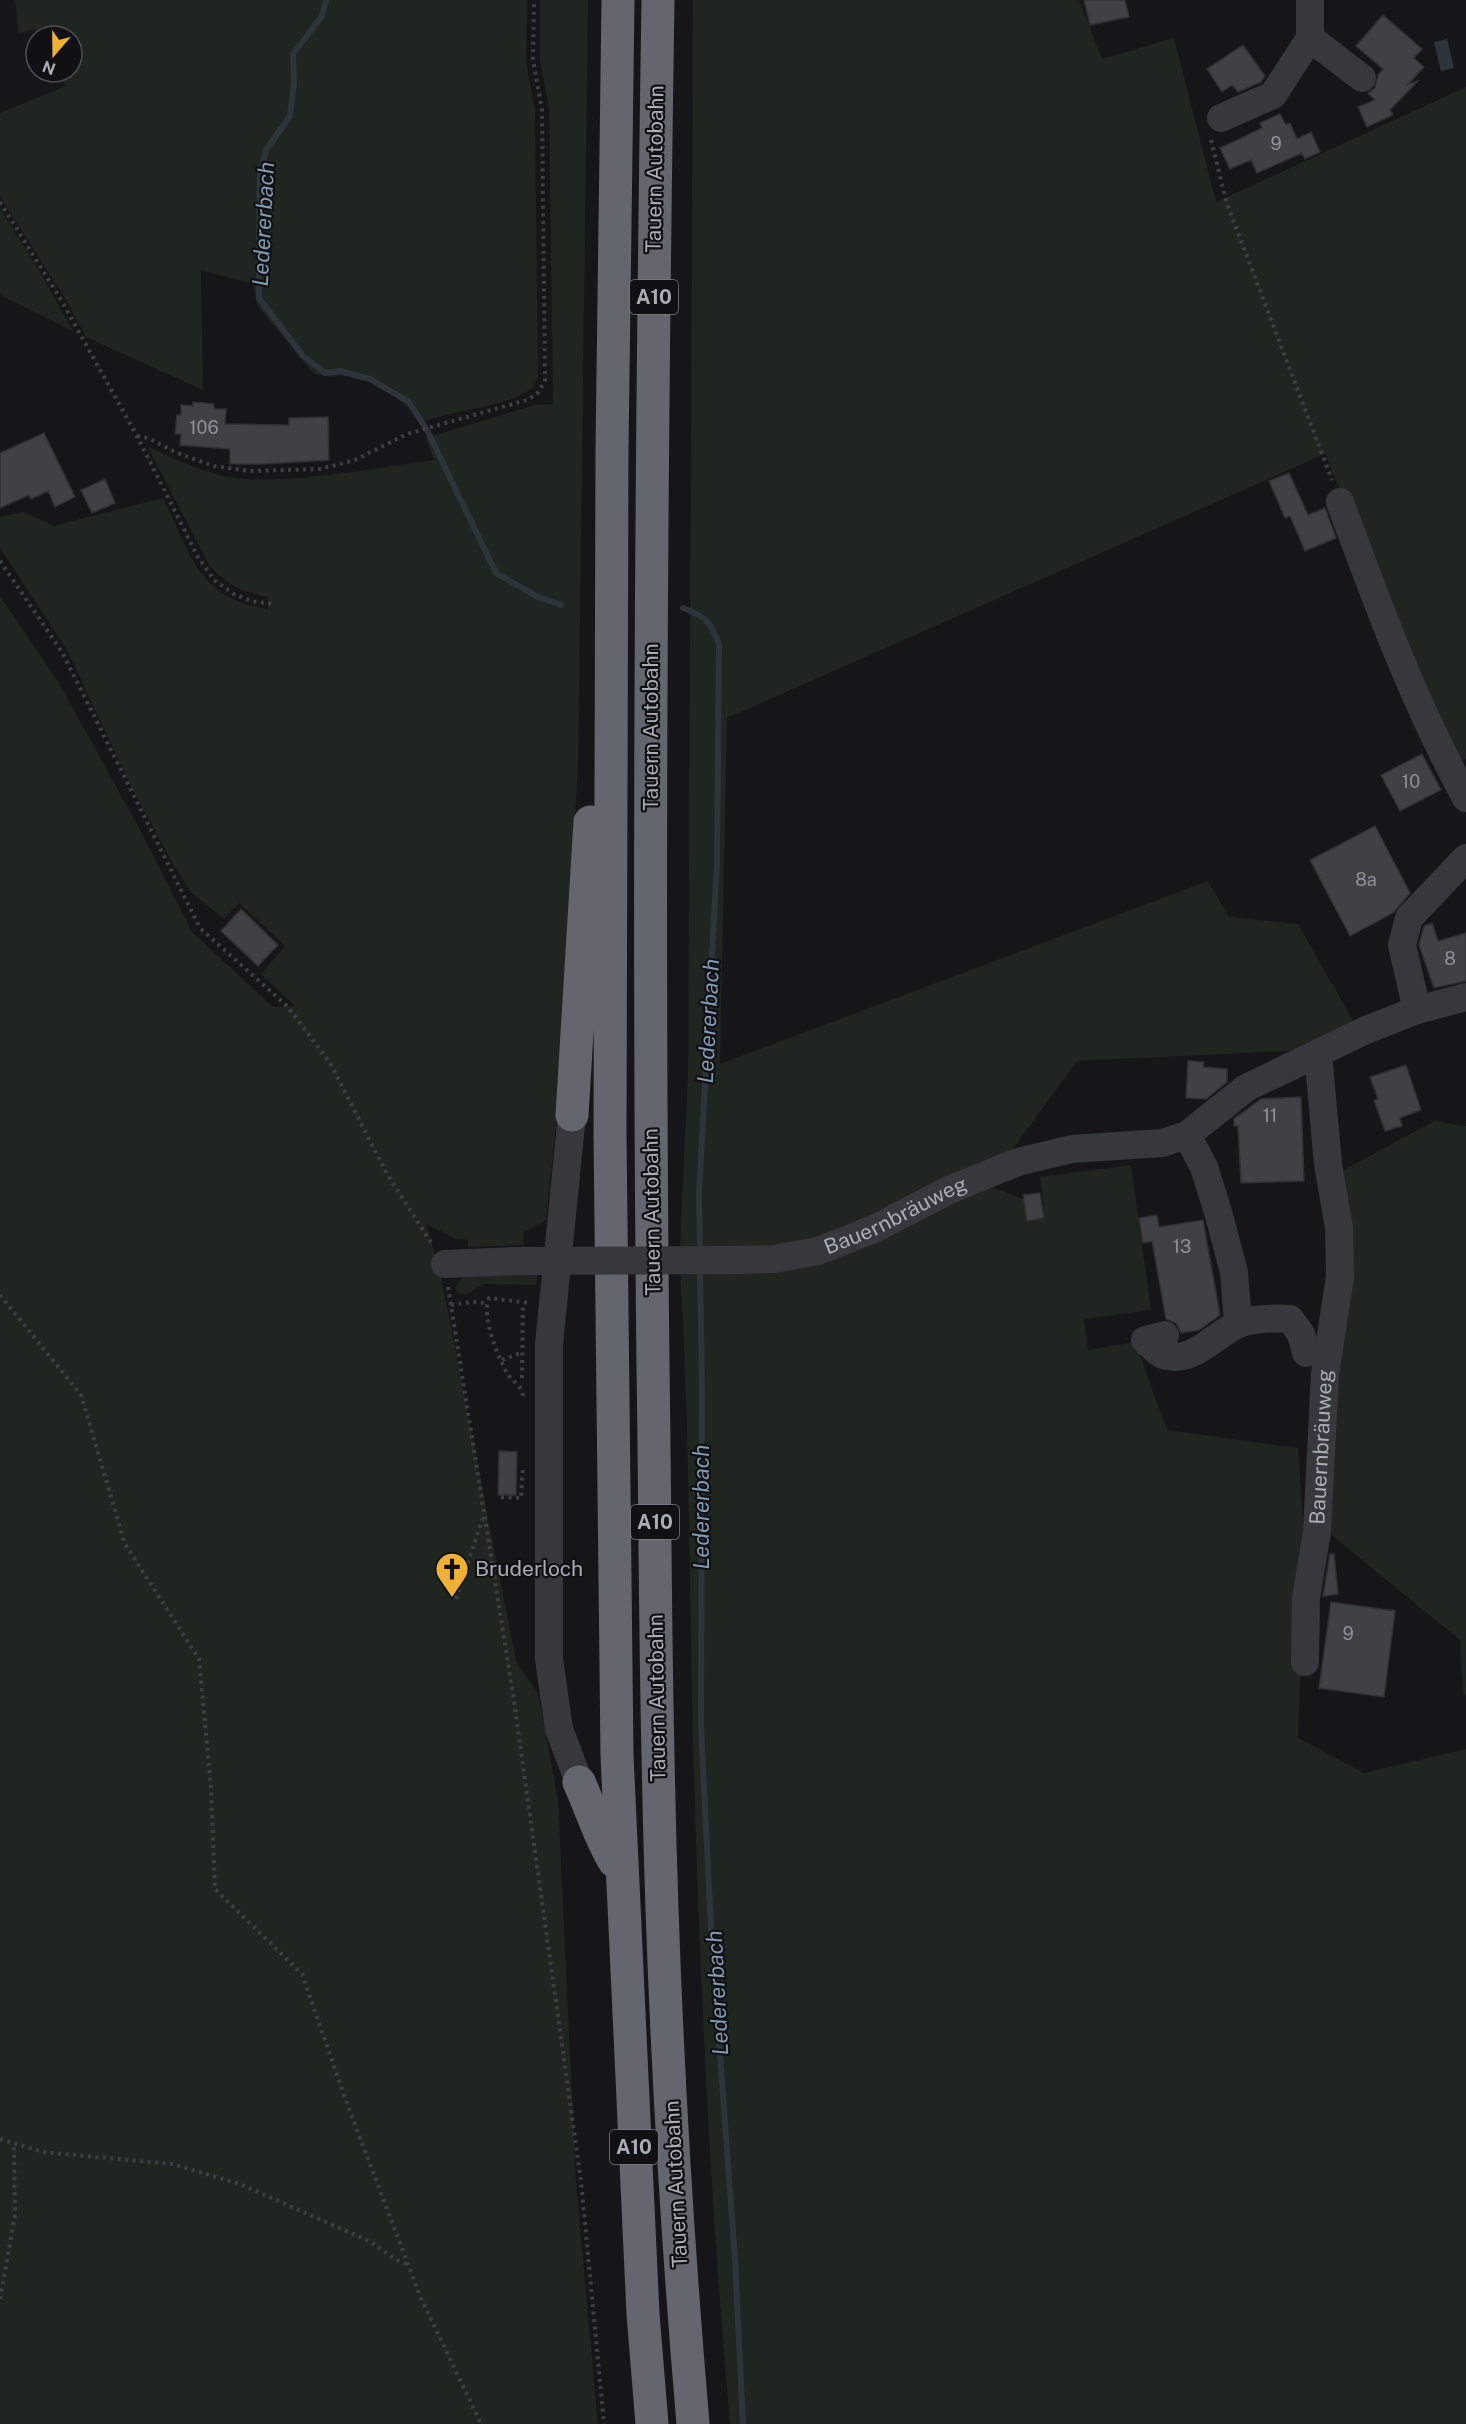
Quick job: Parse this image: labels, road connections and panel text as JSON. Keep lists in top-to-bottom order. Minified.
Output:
{"streets":{"highway":["Tauern Autobahn","A10"],"street":["Bauernbräuweg"]},"water":["Ledererbach"],"places":{"church":["Bruderloch"]},"house_numbers":["9","106","10","8a","8","11","13","9"],"north":"bottom"}
